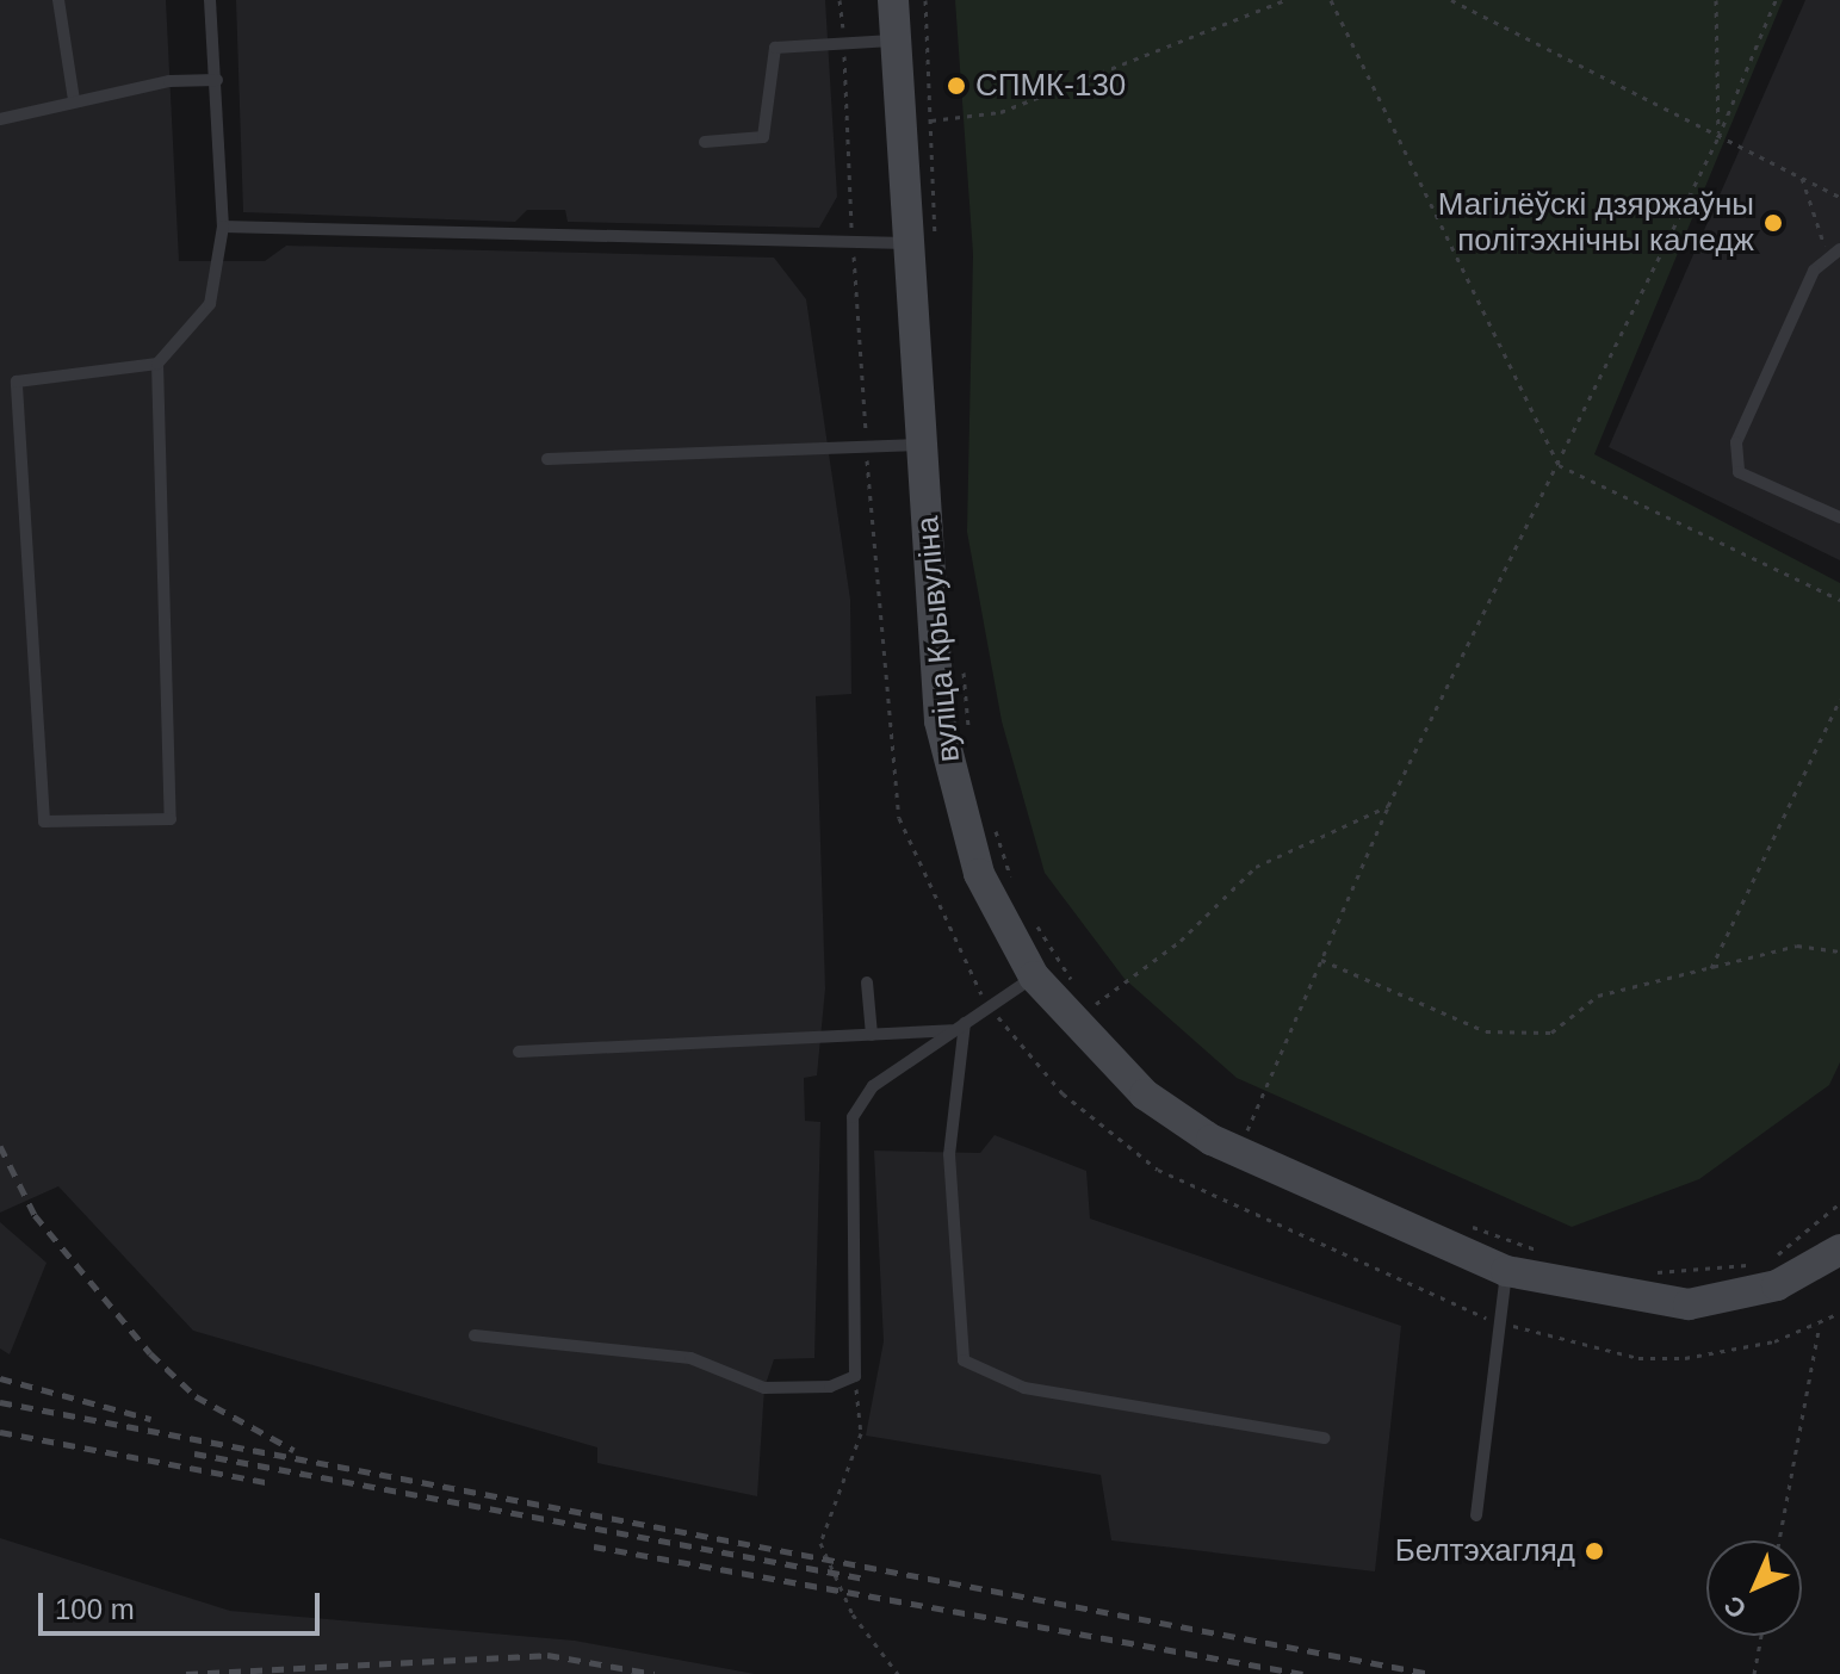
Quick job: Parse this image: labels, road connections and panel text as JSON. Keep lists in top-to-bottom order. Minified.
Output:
{"streets":{"main road":["вуліца Крывуліна"]},"places":["СПМК-130","Магілёўскі дзяржаўны політэхнічны каледж","Белтэхагляд"],"scale_bar":"100 m","north":"bottom left"}
